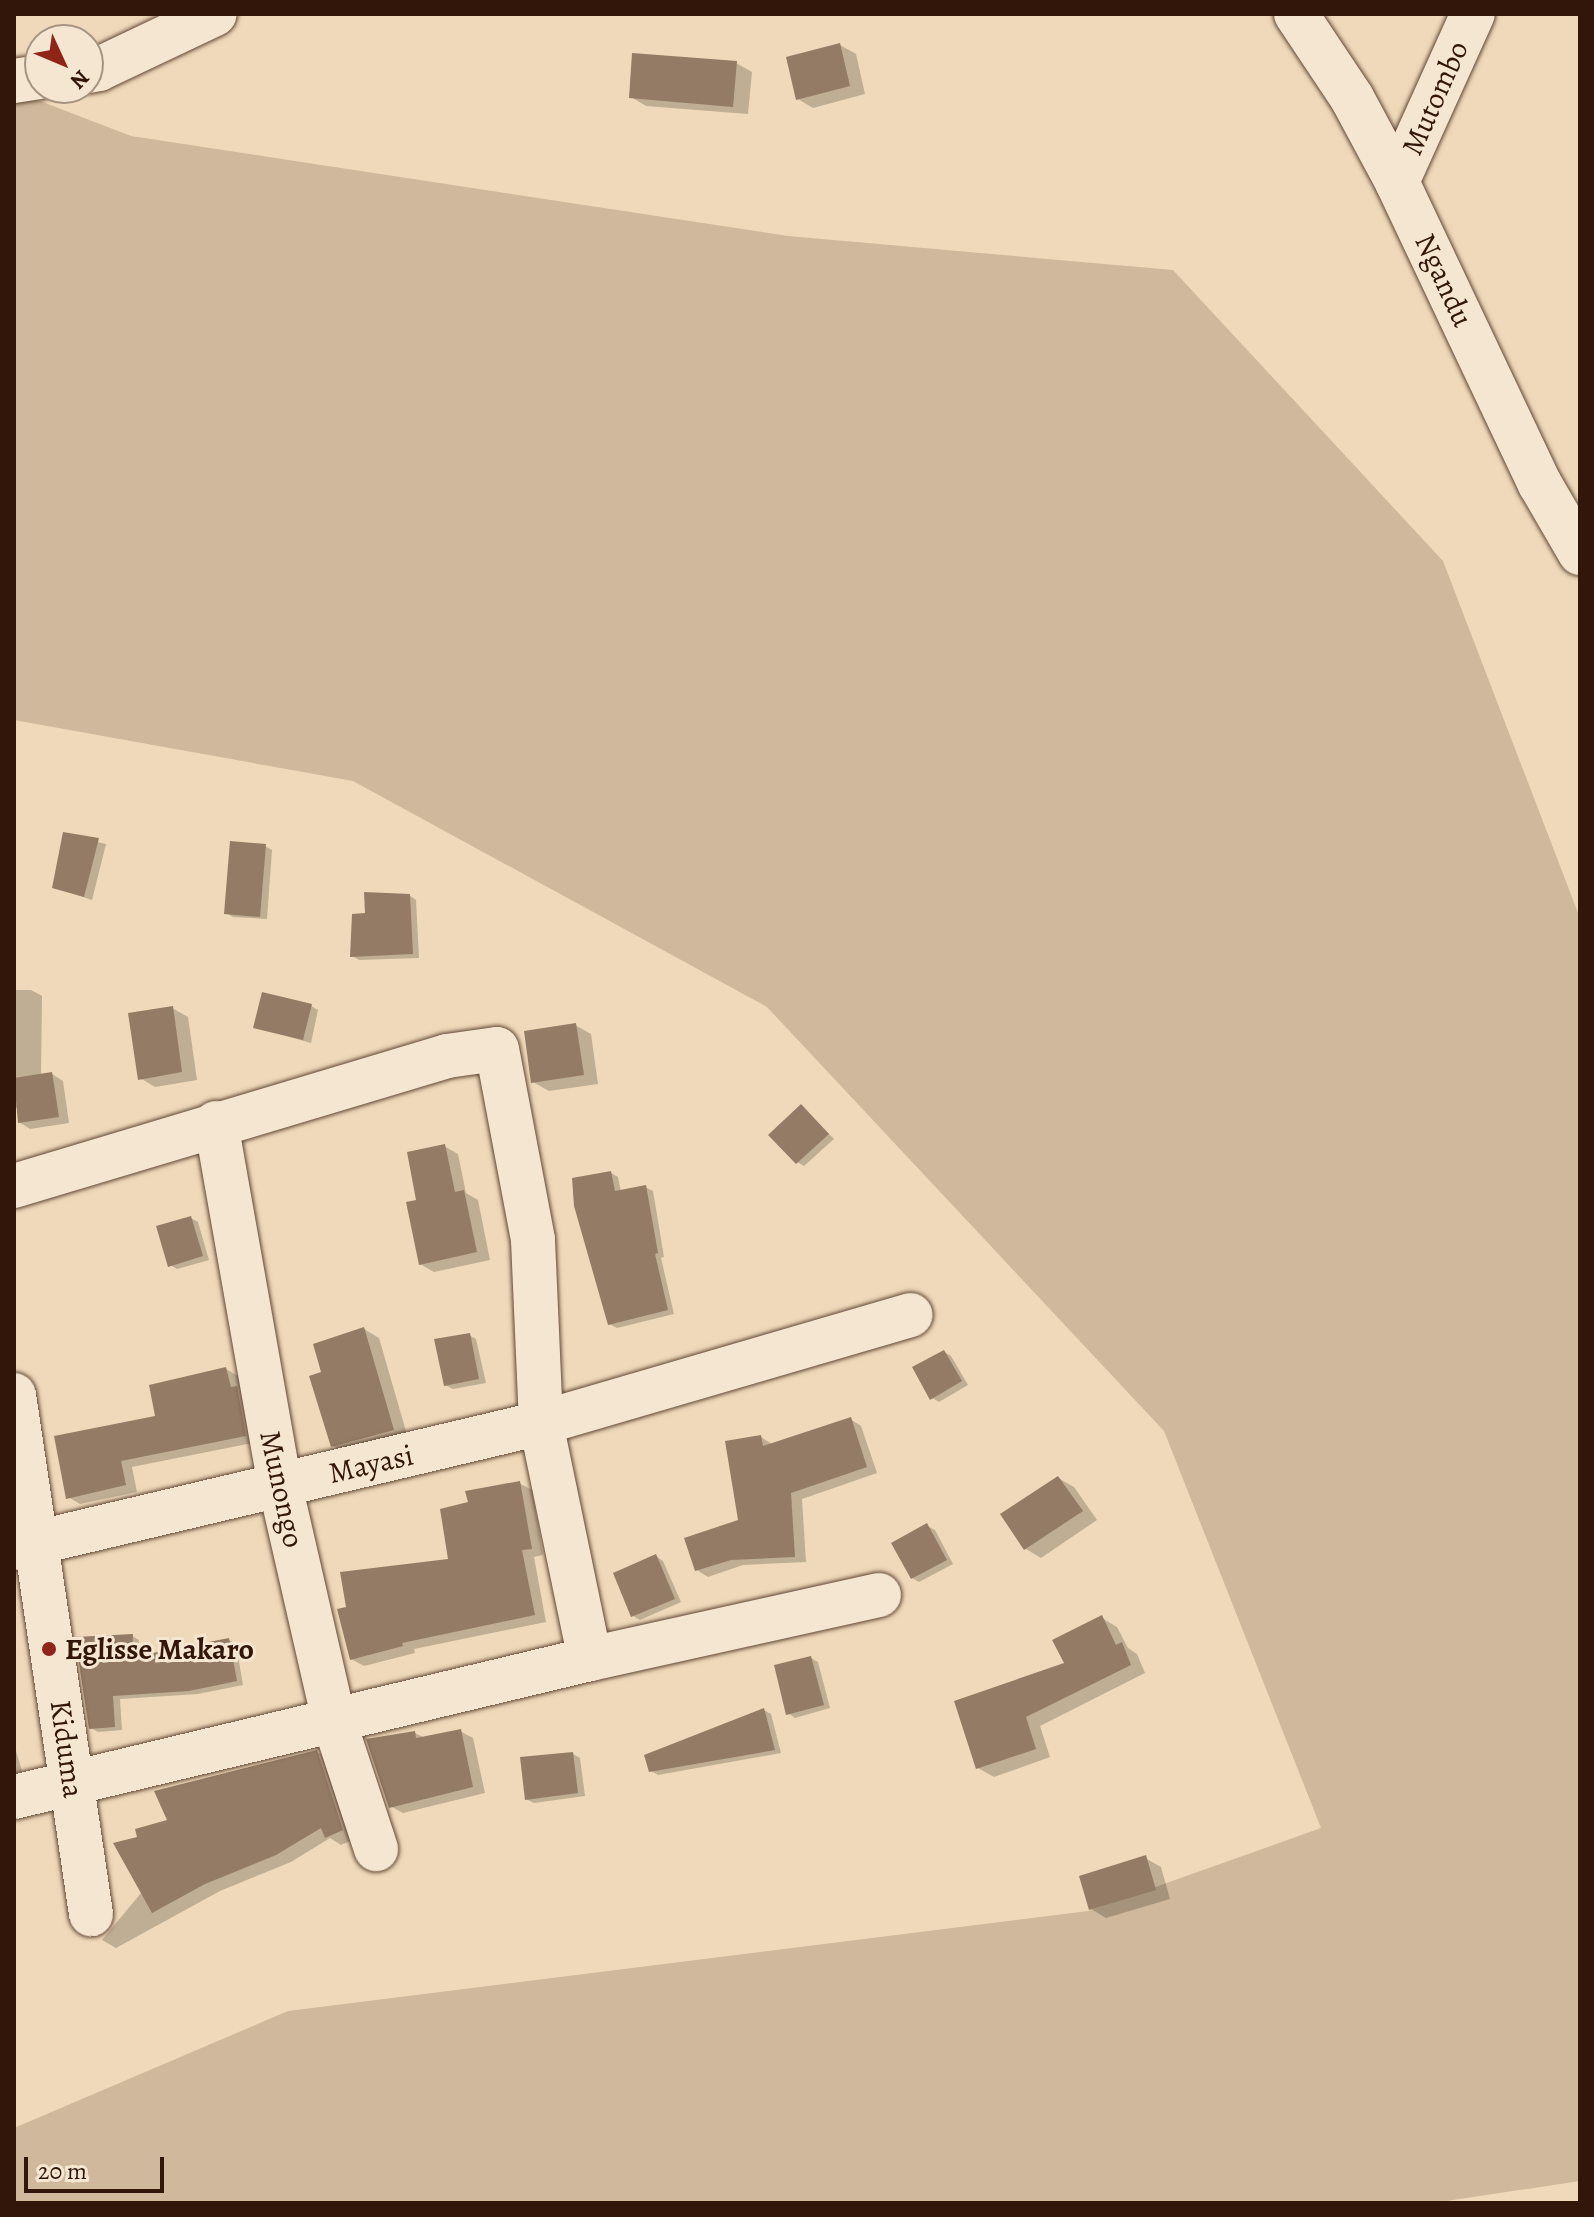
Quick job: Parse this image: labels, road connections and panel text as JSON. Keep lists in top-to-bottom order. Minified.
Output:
{"streets":{"street":["Mutombo","Ngandu","Mayasi","Munongo","Kiduma"]},"crossings":[["Mutombo","Ngandu"],["Mayasi","Munongo"],["Mayasi","Kiduma"]],"places":["Eglisse Makaro"],"scale_bar":"20 m","north":"bottom right"}
